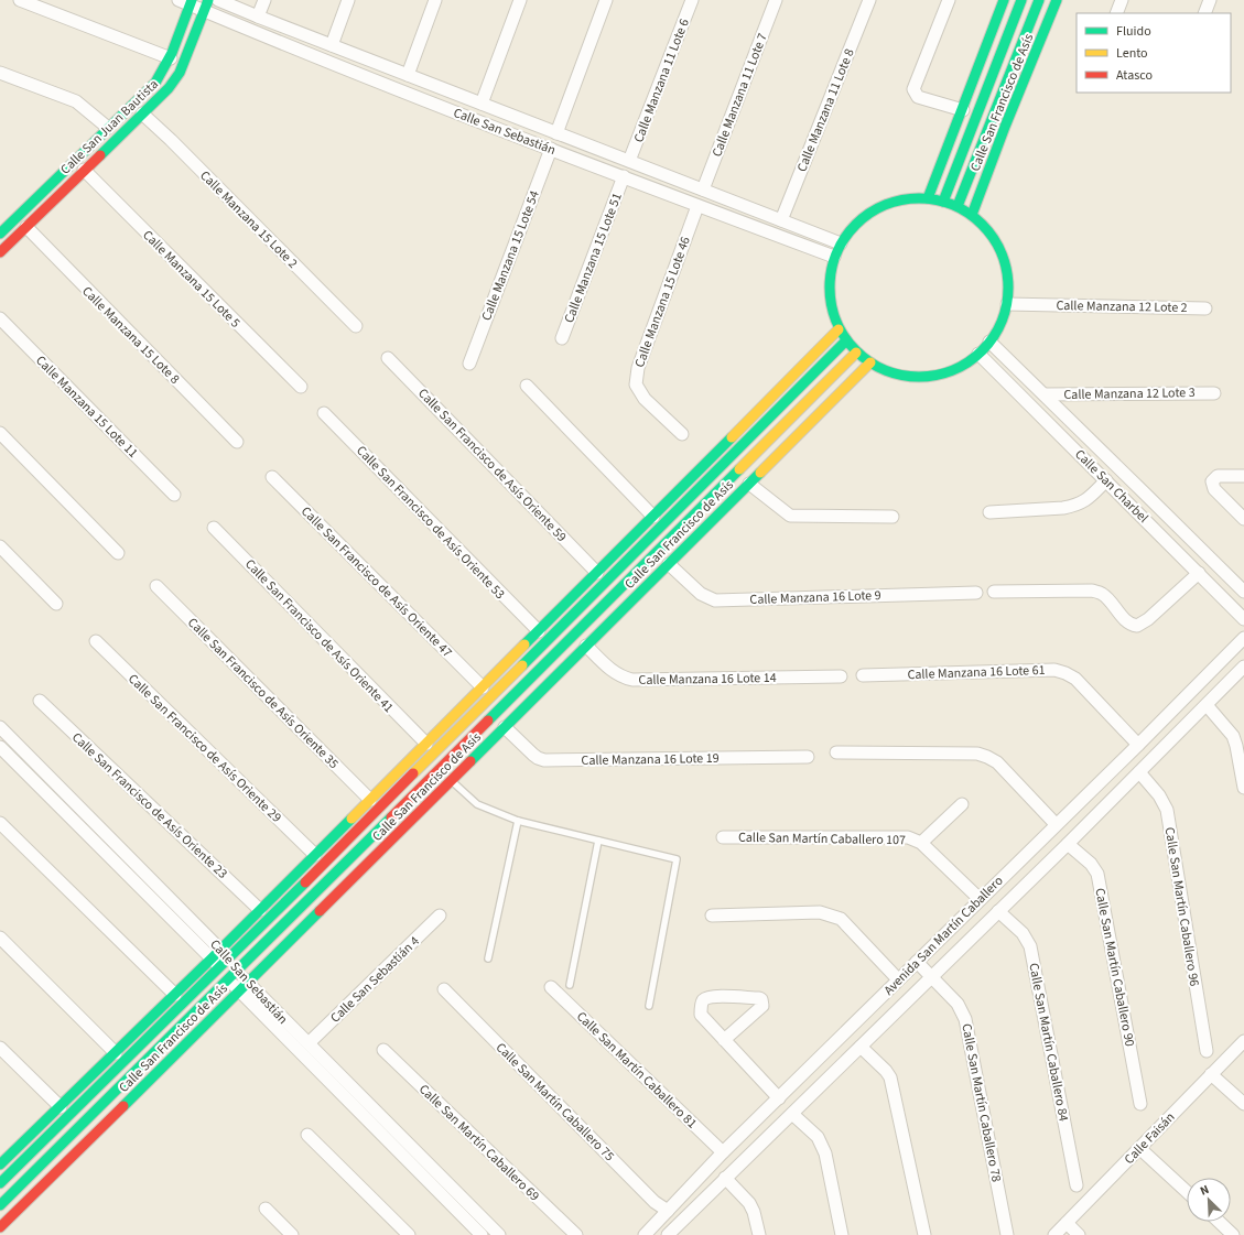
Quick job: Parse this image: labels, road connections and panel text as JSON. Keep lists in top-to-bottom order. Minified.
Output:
{"streets":{"main road":["Calle San Francisco de Asís","Calle San Juan Bautista"],"street":["Calle Manzana 11 Lote 6","Calle Manzana 11 Lote 7","Calle Manzana 11 Lote 8","Calle San Sebastián","Calle Manzana 15 Lote 2","Calle Manzana 15 Lote 54","Calle Manzana 15 Lote 51","Calle Manzana 15 Lote 5","Calle Manzana 15 Lote 46","Calle Manzana 12 Lote 2","Calle Manzana 15 Lote 8","Calle Manzana 12 Lote 3","Calle Manzana 15 Lote 11","Calle San Francisco de Asís Oriente 59","Calle San Charbel","Calle San Francisco de Asís Oriente 53","Calle San Francisco de Asís Oriente 47","Calle Manzana 16 Lote 9","Calle San Francisco de Asís Oriente 41","Calle Manzana 16 Lote 61","Calle Manzana 16 Lote 14","Calle San Francisco de Asís Oriente 35","Calle San Francisco de Asís Oriente 29","Calle Manzana 16 Lote 19","Calle San Francisco de Asís Oriente 23","Calle San Martín Caballero 107","Calle San Martín Caballero 96","Avenida San Martín Caballero","Calle San Martín Caballero 90","Calle San Sebastián 4","Calle San Martín Caballero 84","Calle San Martín Caballero 81","Calle San Martín Caballero 75","Calle San Martín Caballero 78","Calle Faisán","Calle San Martín Caballero 69"]},"crossings":[["Calle Manzana 11 Lote 6","Calle San Sebastián"],["Calle Manzana 11 Lote 7","Calle San Sebastián"],["Calle San Francisco de Asís","Calle San Sebastián"],["Calle San Francisco de Asís","Calle San Francisco de Asís Oriente 59"],["Calle San Francisco de Asís","Calle San Francisco de Asís Oriente 53"],["Calle San Francisco de Asís","Calle San Francisco de Asís Oriente 47"],["Calle San Francisco de Asís","Calle Manzana 16 Lote 9"],["Calle San Francisco de Asís","Calle San Francisco de Asís Oriente 41"],["Calle San Francisco de Asís","Calle Manzana 16 Lote 14"],["Calle San Francisco de Asís","Calle San Francisco de Asís Oriente 35"],["Calle San Francisco de Asís","Calle San Francisco de Asís Oriente 29"],["Calle San Francisco de Asís","Calle Manzana 16 Lote 19"],["Calle San Francisco de Asís","Calle San Francisco de Asís Oriente 23"],["Calle Manzana 11 Lote 8","Calle San Sebastián"],["Calle San Juan Bautista","Calle San Sebastián"],["Calle San Juan Bautista","Calle Manzana 15 Lote 2"],["Calle San Juan Bautista","Calle Manzana 15 Lote 5"],["Calle San Juan Bautista","Calle Manzana 15 Lote 8"],["Calle San Sebastián","Calle Manzana 15 Lote 54"],["Calle San Sebastián","Calle Manzana 15 Lote 51"],["Calle San Sebastián","Calle Manzana 15 Lote 46"],["Calle San Sebastián","Calle San Sebastián 4"],["Calle Manzana 12 Lote 3","Calle San Charbel"],["Calle Manzana 16 Lote 61","Avenida San Martín Caballero"],["Calle San Martín Caballero 107","Avenida San Martín Caballero"],["Calle San Martín Caballero 96","Avenida San Martín Caballero"],["Avenida San Martín Caballero","Calle San Martín Caballero 90"],["Avenida San Martín Caballero","Calle San Martín Caballero 84"],["Avenida San Martín Caballero","Calle San Martín Caballero 81"],["Avenida San Martín Caballero","Calle San Martín Caballero 75"],["Avenida San Martín Caballero","Calle San Martín Caballero 78"]],"legend":["Fluido","Lento","Atasco"],"north":"top left"}
